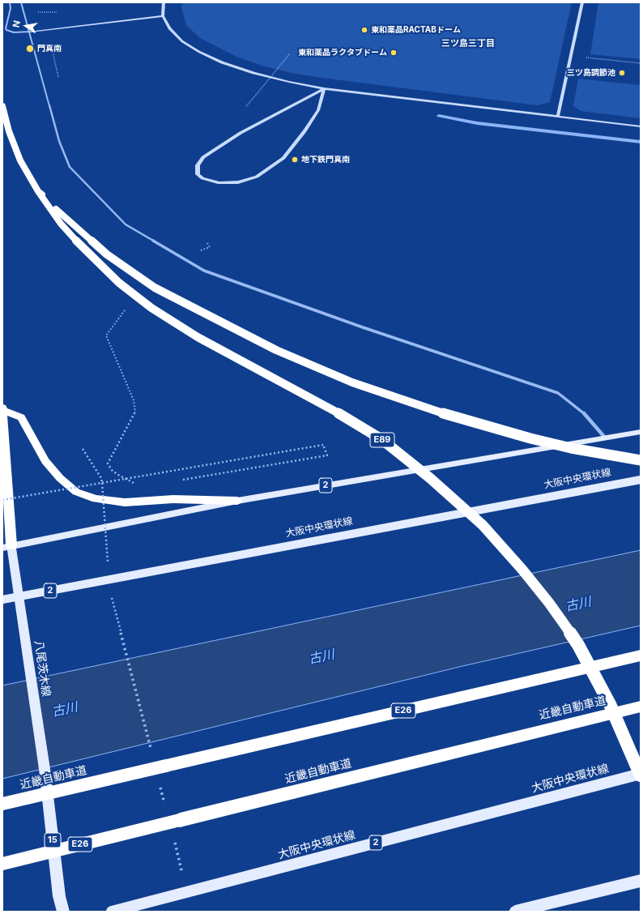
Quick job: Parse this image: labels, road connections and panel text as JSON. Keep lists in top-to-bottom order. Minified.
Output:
{"streets":{"highway":["E89","近畿自動車道","E26"],"main road":["大阪中央環状線","2","八尾茨木線","15"]},"crossings":[["E89","大阪中央環状線"],["2","八尾茨木線"]],"districts":["三ツ島三丁目"],"water":["古川"],"places":["東和薬品RACTABドーム","門真南","東和薬品ラクタブドーム","三ツ島調節池","地下鉄門真南"],"north":"left"}
